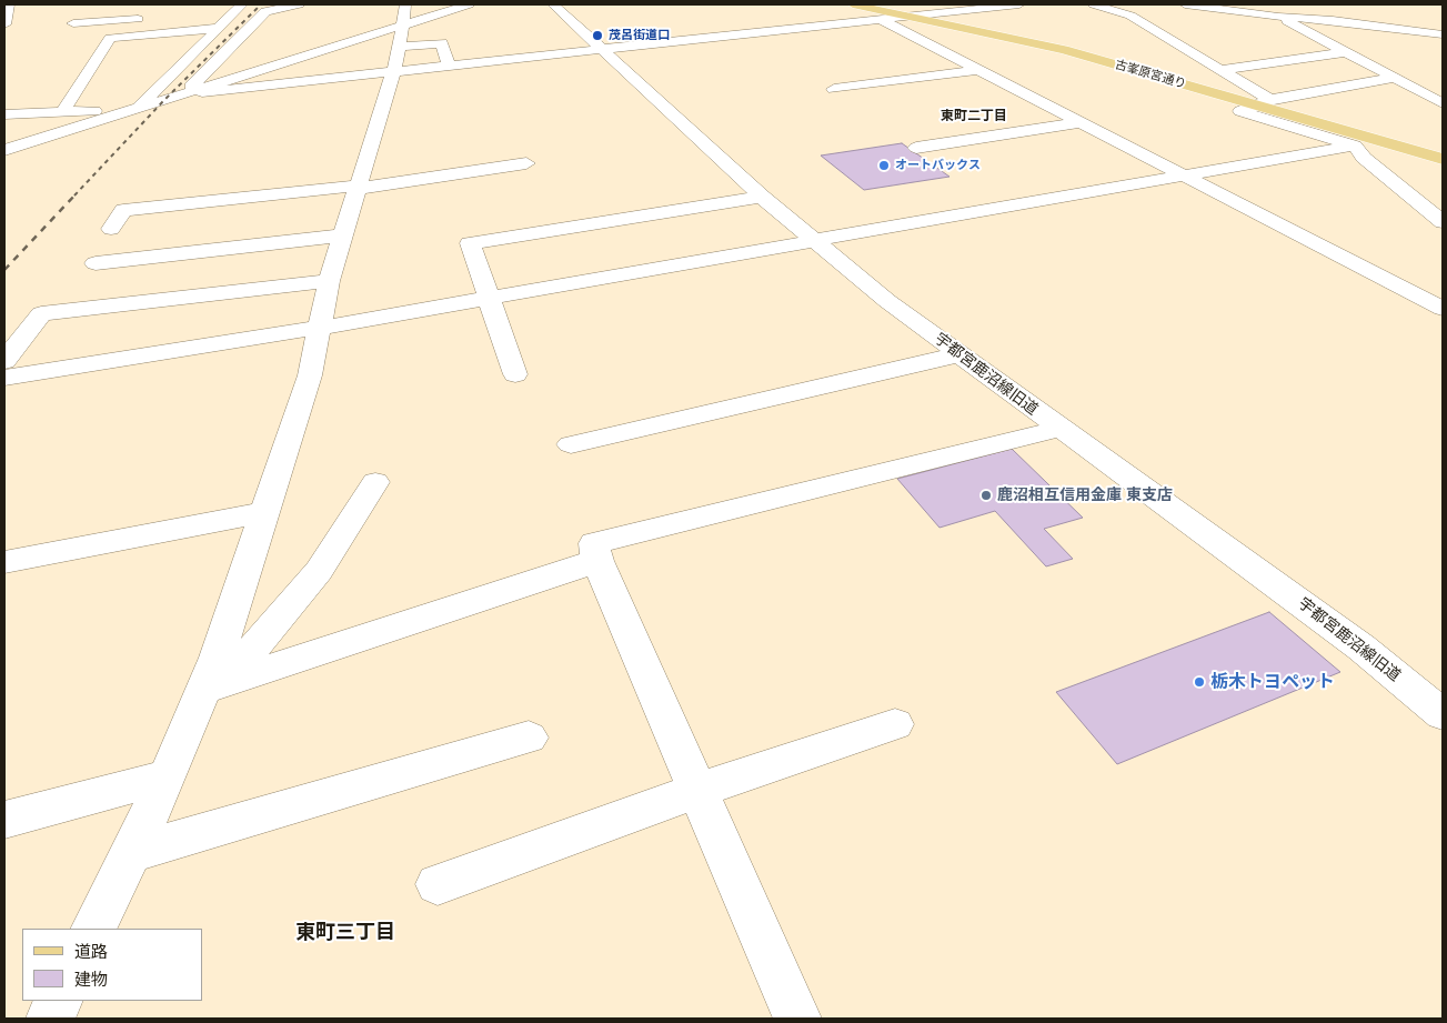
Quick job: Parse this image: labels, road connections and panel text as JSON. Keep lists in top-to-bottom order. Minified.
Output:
{"streets":{"main road":["古峯原宮通り"],"street":["宇都宮鹿沼線旧道"]},"districts":["東町二丁目","東町三丁目"],"places":["茂呂街道口","オートバックス","鹿沼相互信用金庫 東支店","栃木トヨペット"],"legend":["道路","建物"]}
